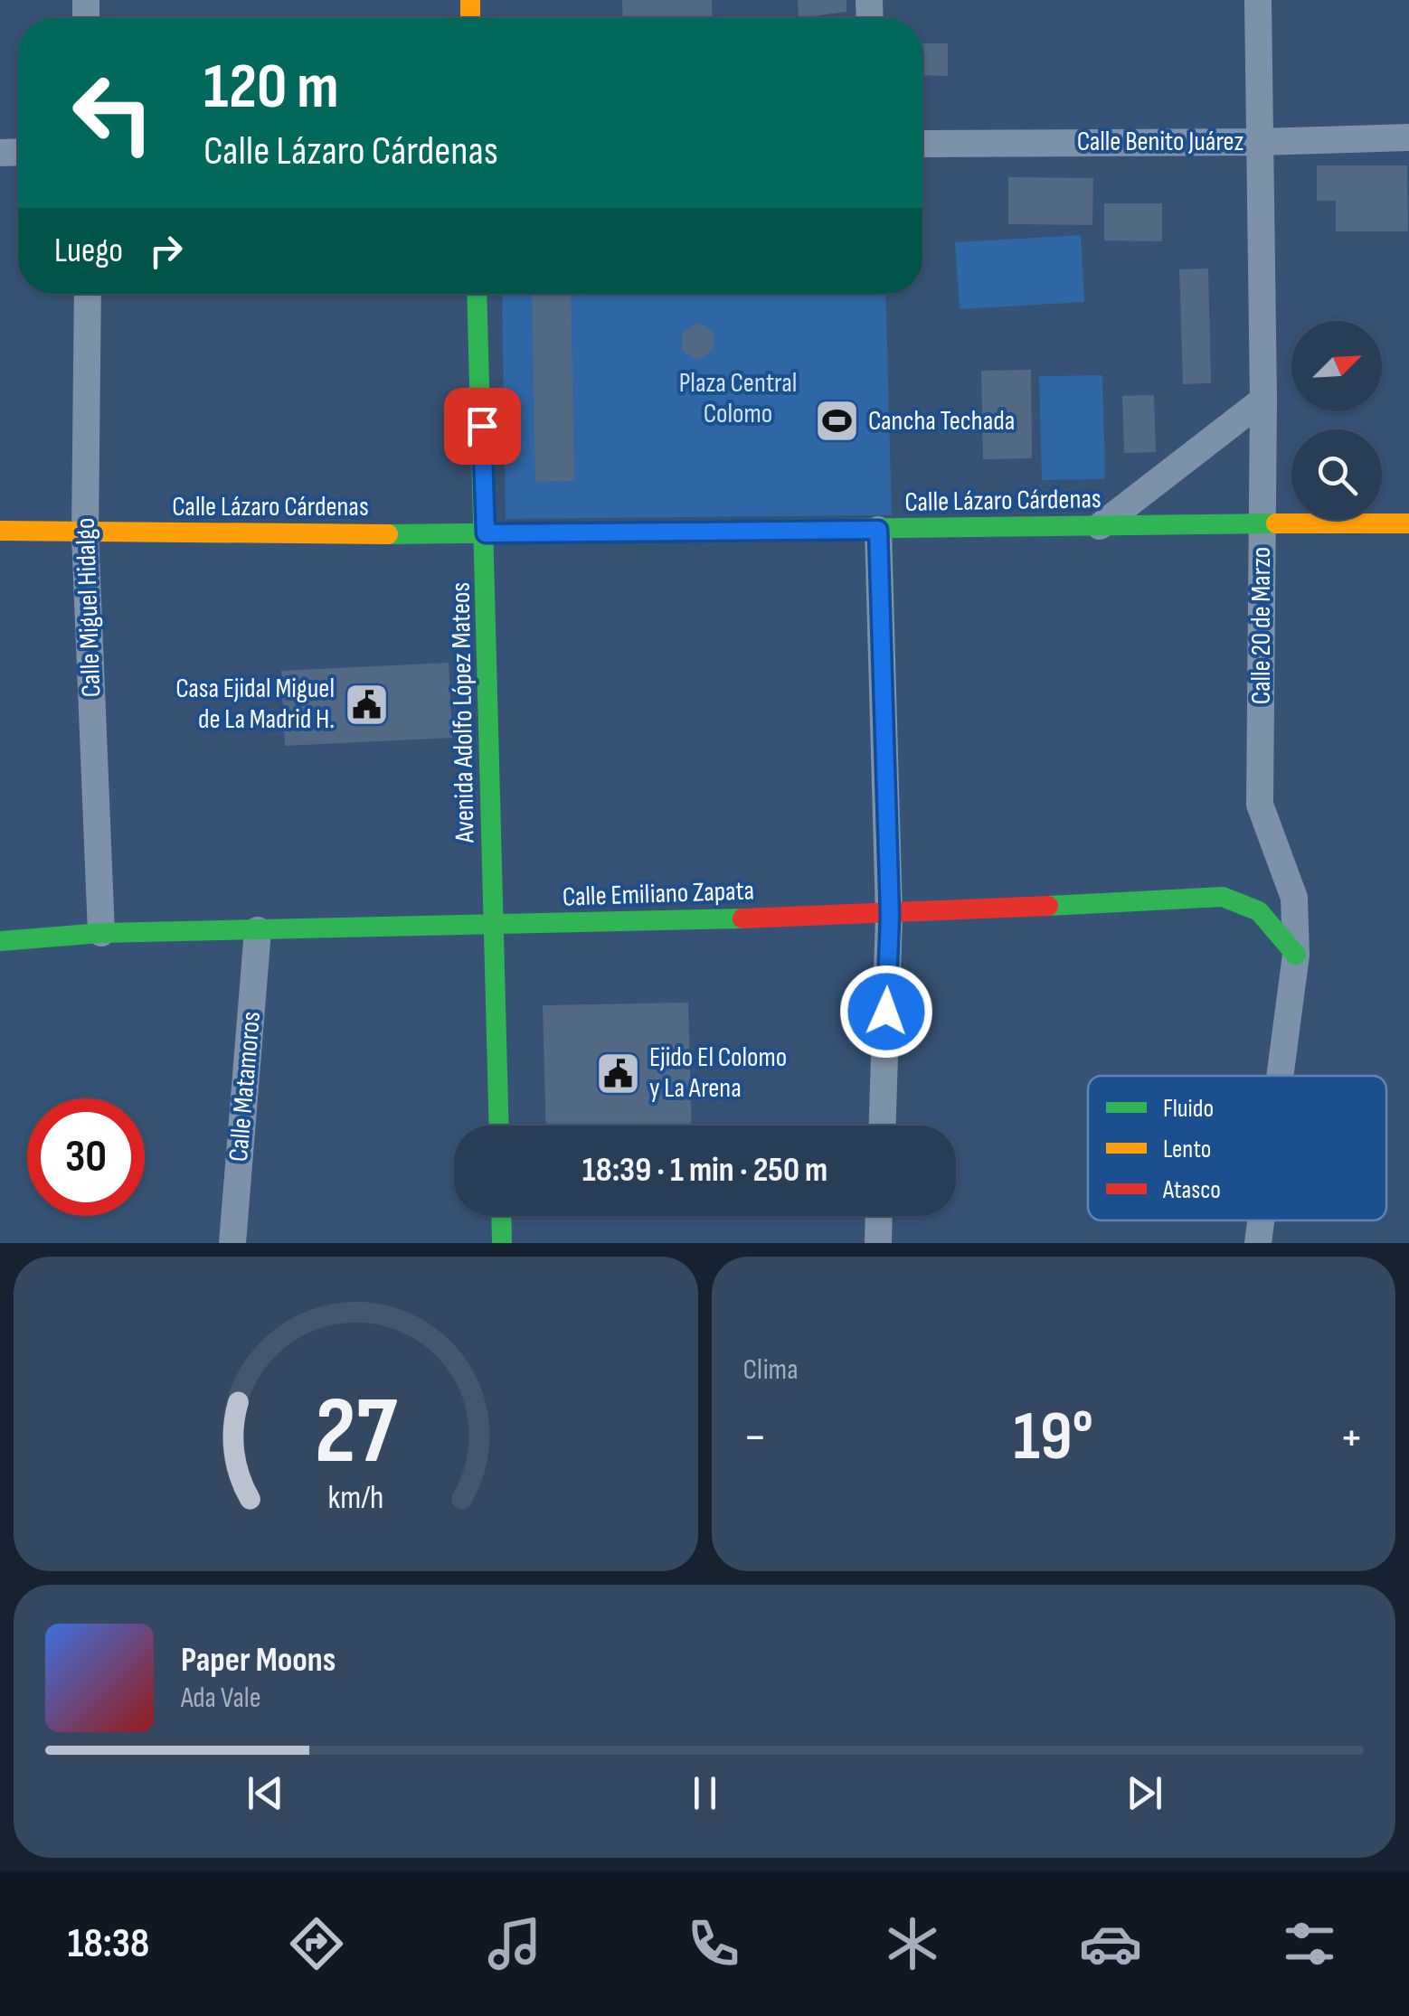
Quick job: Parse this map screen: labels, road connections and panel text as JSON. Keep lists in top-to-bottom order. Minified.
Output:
{"streets":{"street":["Calle Benito Juárez","Calle Lázaro Cárdenas","Calle Miguel Hidalgo","Calle 20 de Marzo","Avenida Adolfo López Mateos","Calle Emiliano Zapata","Calle Matamoros"]},"crossings":[["Calle Benito Juárez","Calle 20 de Marzo"],["Calle Lázaro Cárdenas","Calle Miguel Hidalgo"],["Calle Lázaro Cárdenas","Calle 20 de Marzo"],["Calle Lázaro Cárdenas","Avenida Adolfo López Mateos"],["Calle Miguel Hidalgo","Calle Emiliano Zapata"],["Calle 20 de Marzo","Calle Emiliano Zapata"],["Avenida Adolfo López Mateos","Calle Emiliano Zapata"],["Calle Emiliano Zapata","Calle Matamoros"]],"parks":["Plaza Central Colomo"],"places":{"sports":["Cancha Techada"],"public building":["Casa Ejidal Miguel de La Madrid H.","Ejido El Colomo y La Arena"]},"legend":["Fluido","Lento","Atasco"],"north":"top right","page":{"turn":["120 m","Calle Lázaro Cárdenas"],"then":"Luego","limit":"30","trip":"18:39 · 1 min · 250 m","tile":"Clima","heat":["−","19°","+"],"song":["Paper Moons","Ada Vale"],"tabs":"18:38","gauge":["27","km/h"]}}
